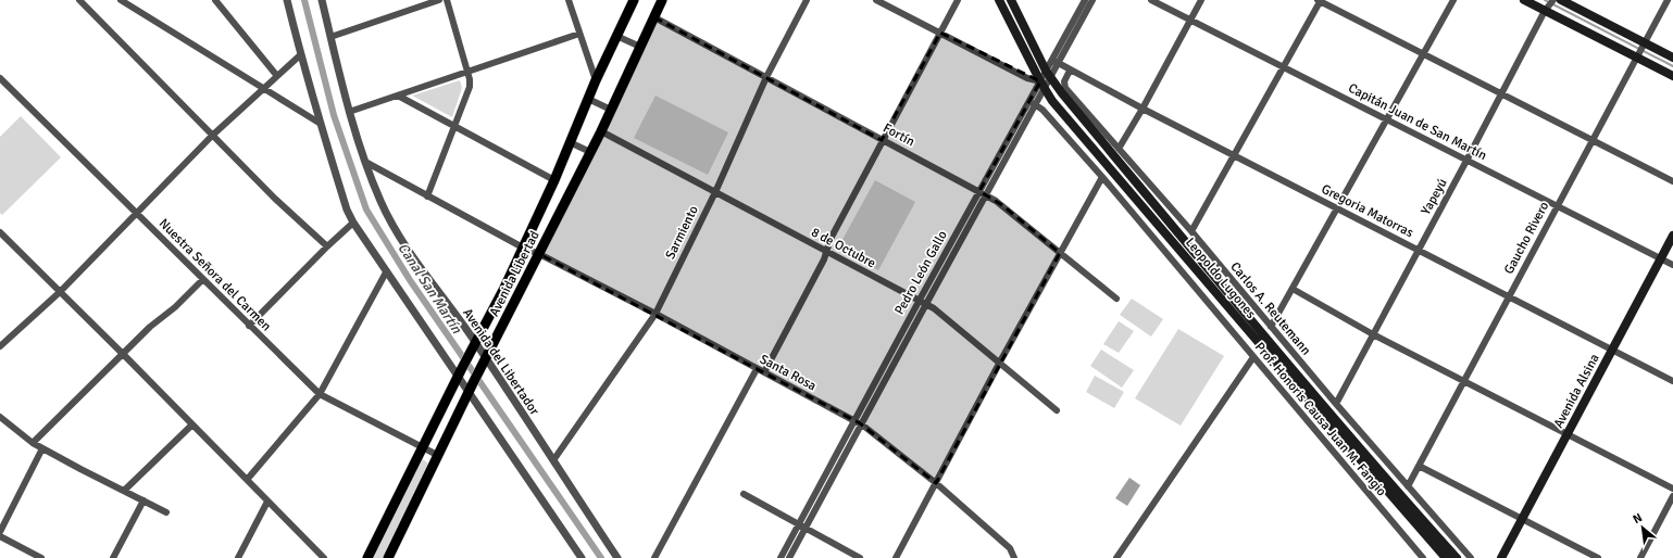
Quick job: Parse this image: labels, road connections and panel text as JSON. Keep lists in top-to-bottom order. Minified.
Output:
{"streets":{"main road":["Avenida Libertad","Leopoldo Lugones","Avenida Alsina"],"street":["Capitán Juan de San Martín","Fortín","Yapeyú","Gregoria Matorras","Sarmiento","Gaucho Rivero","8 de Octubre","Pedro León Gallo","Nuestra Señora del Carmen","Carlos A. Reutemann","Avenida del Libertador","Santa Rosa","Prof. Honoris Causa Juan M. Fangio"]},"crossings":[["Capitán Juan de San Martín","Yapeyú"],["Capitán Juan de San Martín","Gaucho Rivero"],["Capitán Juan de San Martín","Avenida Alsina"],["Fortín","Sarmiento"],["Fortín","Pedro León Gallo"],["Fortín","Avenida Libertad"],["Yapeyú","Gregoria Matorras"],["Yapeyú","Carlos A. Reutemann"],["Gregoria Matorras","Gaucho Rivero"],["Gregoria Matorras","Pedro León Gallo"],["Gregoria Matorras","Carlos A. Reutemann"],["Gregoria Matorras","Avenida Alsina"],["Sarmiento","8 de Octubre"],["Sarmiento","Avenida del Libertador"],["Sarmiento","Santa Rosa"],["Gaucho Rivero","Carlos A. Reutemann"],["8 de Octubre","Pedro León Gallo"],["8 de Octubre","Avenida Libertad"],["Pedro León Gallo","Leopoldo Lugones"],["Pedro León Gallo","Santa Rosa"],["Pedro León Gallo","Prof. Honoris Causa Juan M. Fangio"],["Avenida Libertad","Nuestra Señora del Carmen"],["Avenida Libertad","Avenida del Libertador"],["Avenida Libertad","Santa Rosa"],["Avenida del Libertador","Santa Rosa"]],"water":["Canal San Martín"],"north":"top left"}
